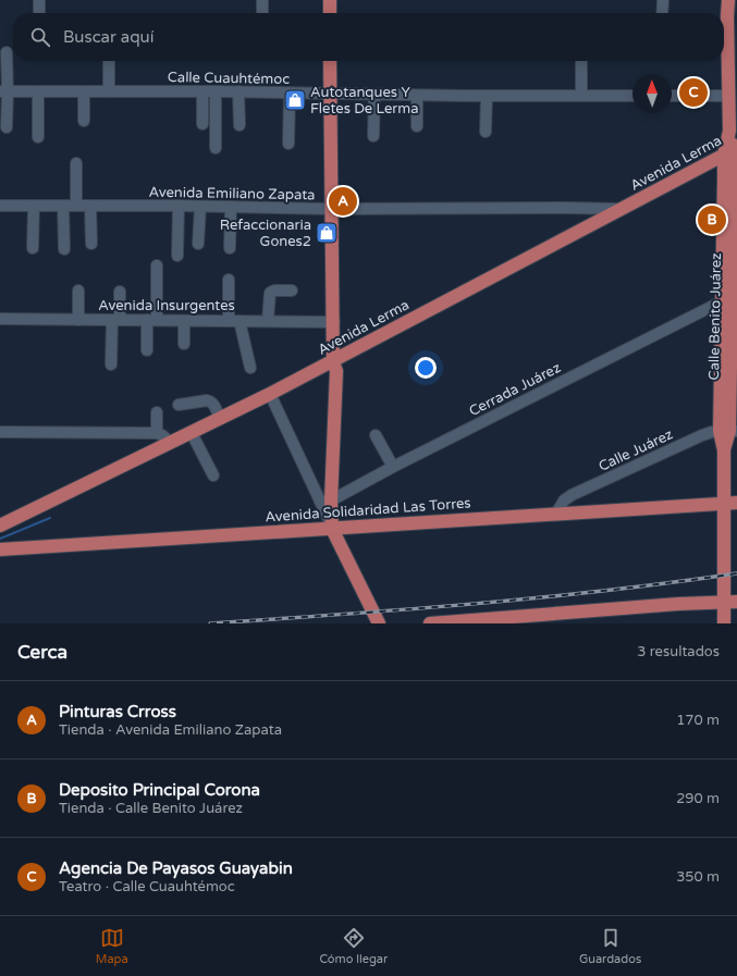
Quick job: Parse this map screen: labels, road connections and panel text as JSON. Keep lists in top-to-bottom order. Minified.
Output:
{"streets":{"main road":["Avenida Lerma","Calle Benito Juárez","Avenida Solidaridad Las Torres"],"street":["Calle Cuauhtémoc","Avenida Emiliano Zapata","Avenida Insurgentes","Cerrada Juárez","Calle Juárez"]},"crossings":[["Avenida Lerma","Avenida Emiliano Zapata"],["Avenida Lerma","Calle Benito Juárez"],["Calle Benito Juárez","Cerrada Juárez"],["Calle Benito Juárez","Calle Juárez"],["Calle Benito Juárez","Avenida Solidaridad Las Torres"],["Calle Juárez","Avenida Solidaridad Las Torres"]],"places":{"shop":["Autotanques Y Fletes De Lerma","Refaccionaria Gones2"]},"north":"top","page":{"search":"Buscar aquí","pins":["C","A","B"],"heading":["Cerca","3 resultados"],"list":[{"mark":"A","name":"Pinturas Crross","note":"Tienda · Avenida Emiliano Zapata","value":"170 m"},{"mark":"B","name":"Deposito Principal Corona","note":"Tienda · Calle Benito Juárez","value":"290 m"},{"mark":"C","name":"Agencia De Payasos Guayabin","note":"Teatro · Calle Cuauhtémoc","value":"350 m"}],"nav":["Mapa","Cómo llegar","Guardados"]}}
